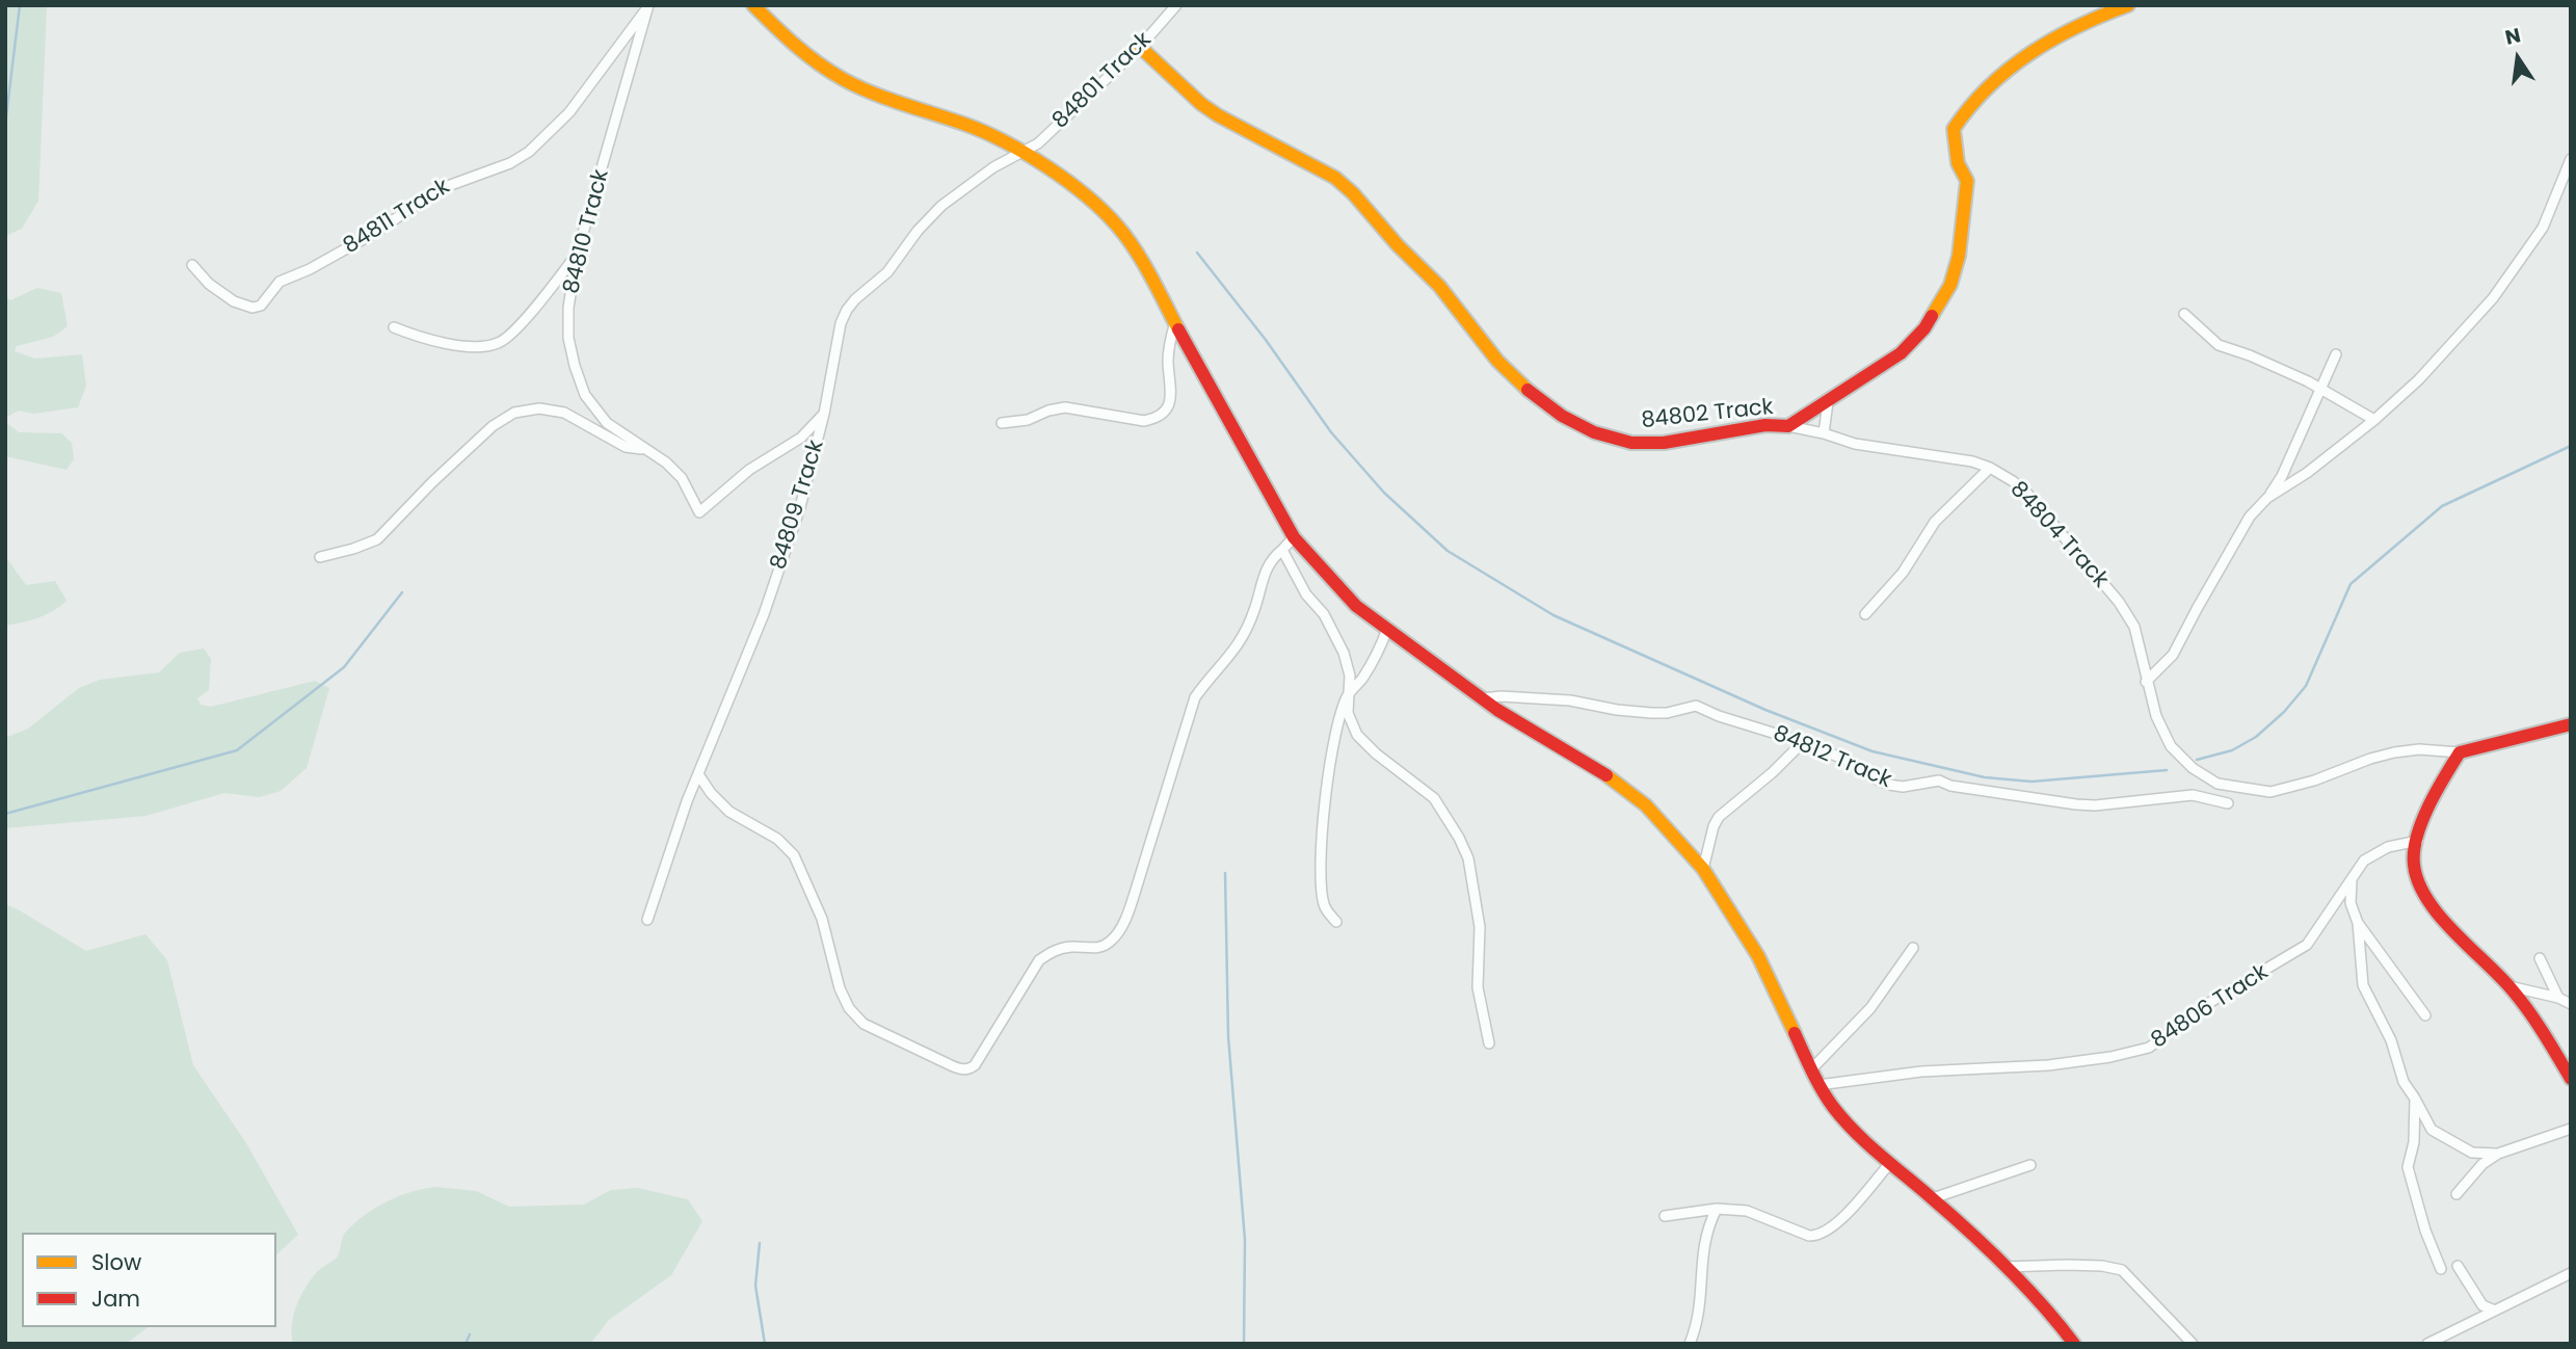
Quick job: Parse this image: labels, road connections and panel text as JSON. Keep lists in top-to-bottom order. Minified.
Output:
{"streets":{"street":["84801 Track","84811 Track","84810 Track","84802 Track","84809 Track","84804 Track","84812 Track","84806 Track"]},"crossings":[["84801 Track","84802 Track"],["84801 Track","84809 Track"],["84811 Track","84810 Track"],["84810 Track","84809 Track"],["84802 Track","84804 Track"]],"legend":["Slow","Jam"],"north":"top"}
